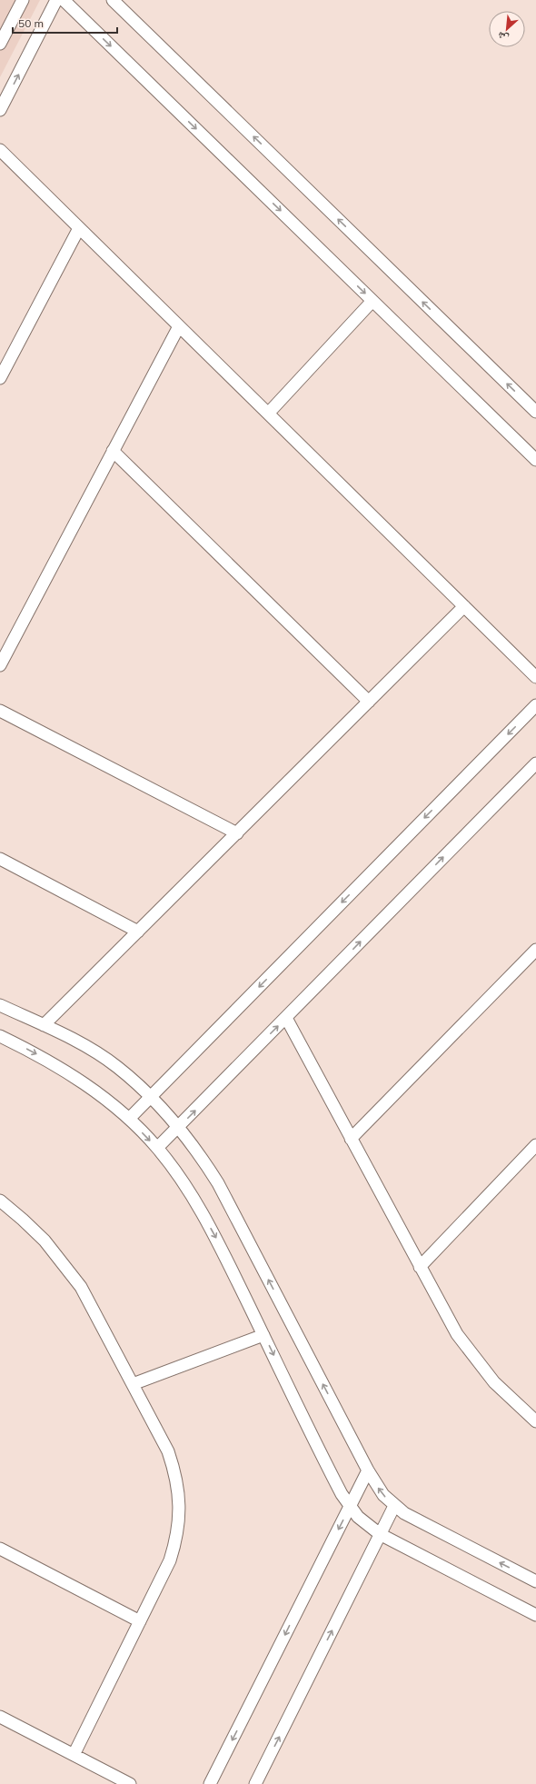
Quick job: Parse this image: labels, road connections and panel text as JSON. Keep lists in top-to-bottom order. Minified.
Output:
{"scale_bar":"50 m","north":"bottom left"}
